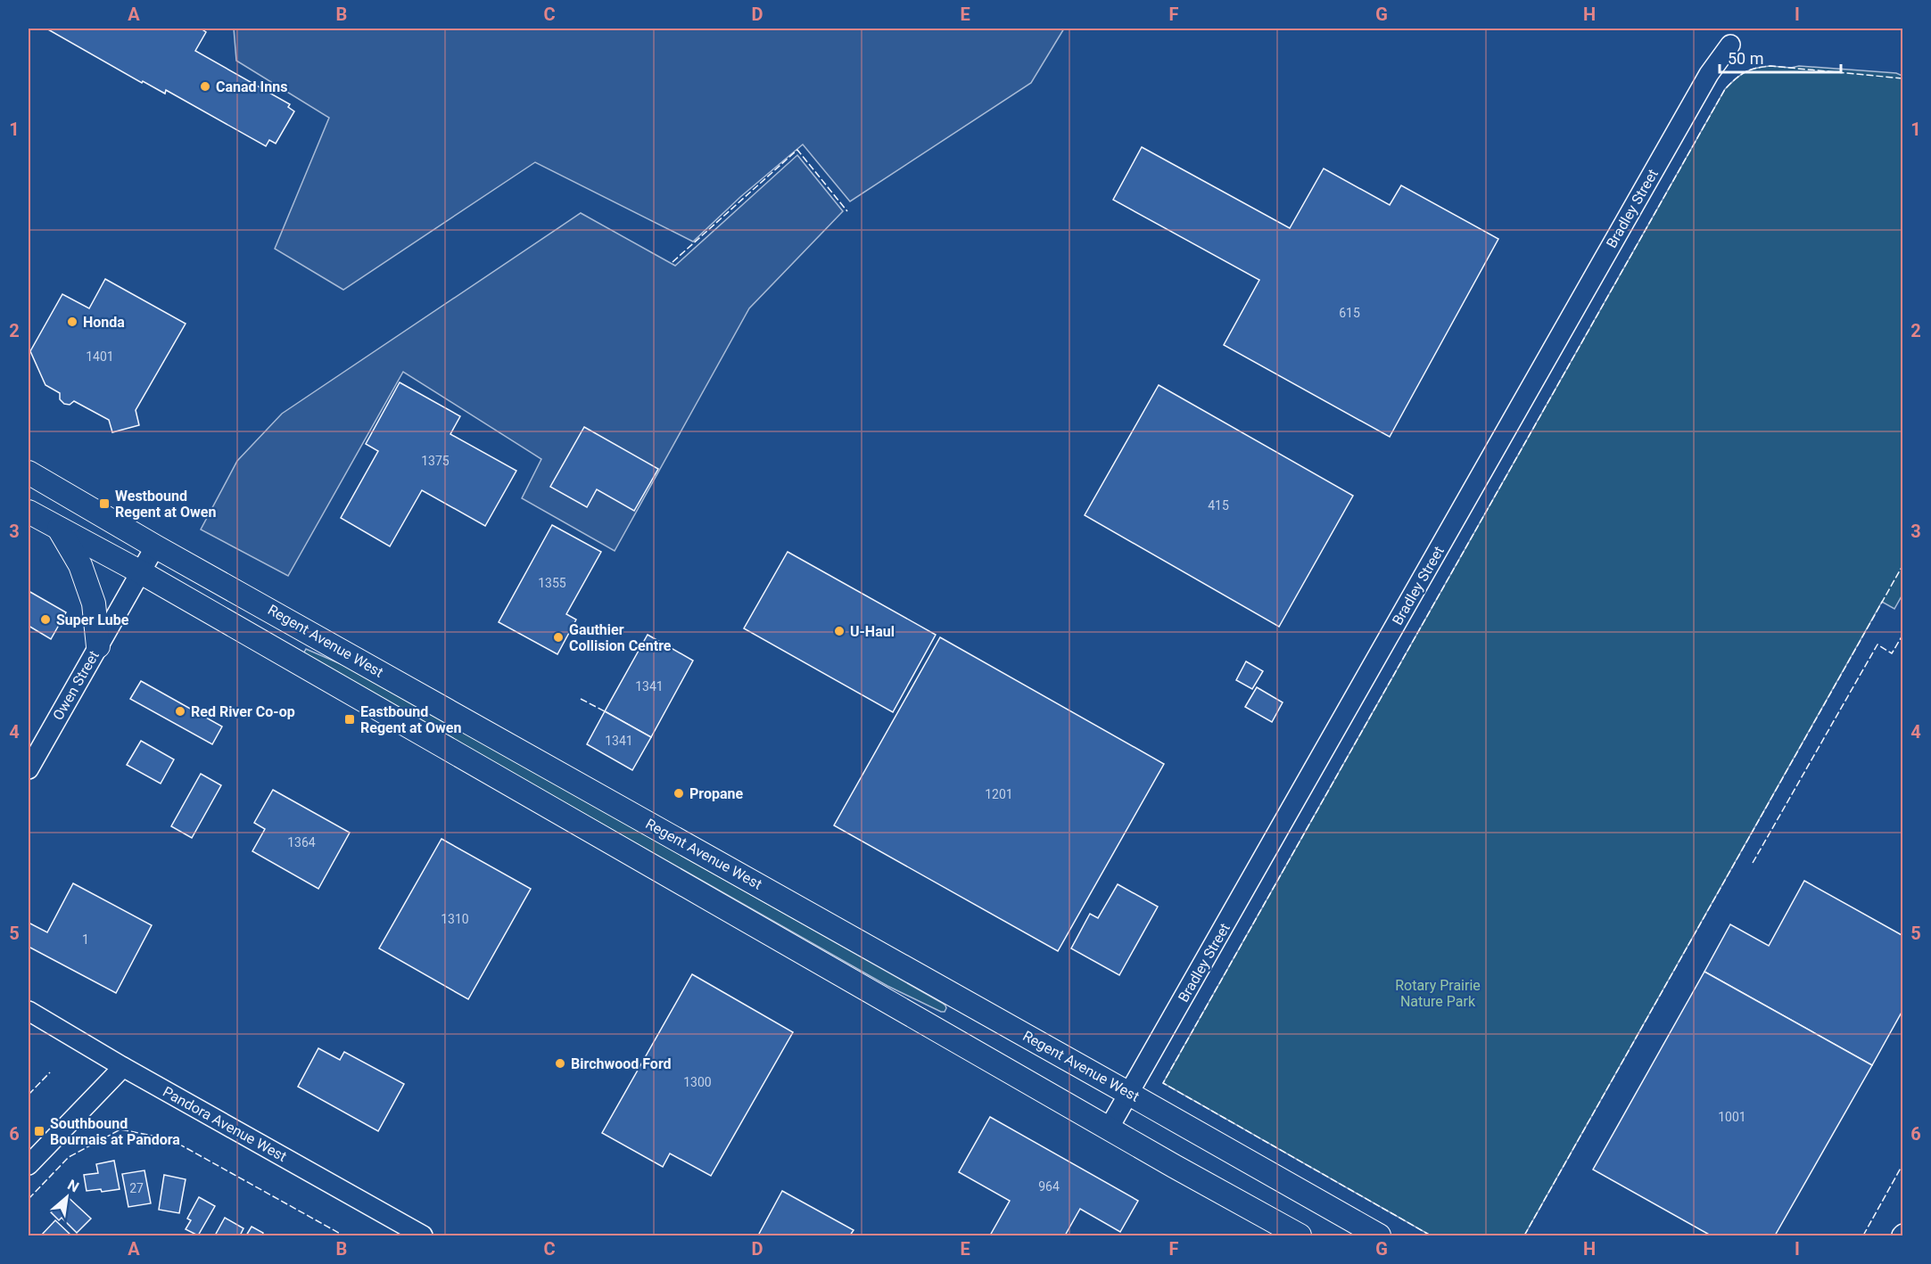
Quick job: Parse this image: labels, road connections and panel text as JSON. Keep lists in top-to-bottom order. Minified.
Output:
{"streets":{"main road":["Regent Avenue West"],"street":["Bradley Street","Owen Street","Pandora Avenue West"]},"crossings":[["Bradley Street","Regent Avenue West"],["Regent Avenue West","Owen Street"]],"parks":["Rotary Prairie Nature Park"],"places":{"other":["Canad Inns","Honda","Super Lube","U-Haul","Gauthier Collision Centre","Red River Co-op","Propane","Birchwood Ford"],"transit":["Westbound Regent at Owen","Eastbound Regent at Owen","Southbound Bournais at Pandora"]},"house_numbers":["615","1401","1375","415","1355","1341","1341","1201","1364","1310","1","1300","1001","964","27"],"scale_bar":"50 m","north":"top right","grid":{"columns":["A","B","C","D","E","F","G","H","I"],"rows":["1","2","3","4","5","6"]}}
